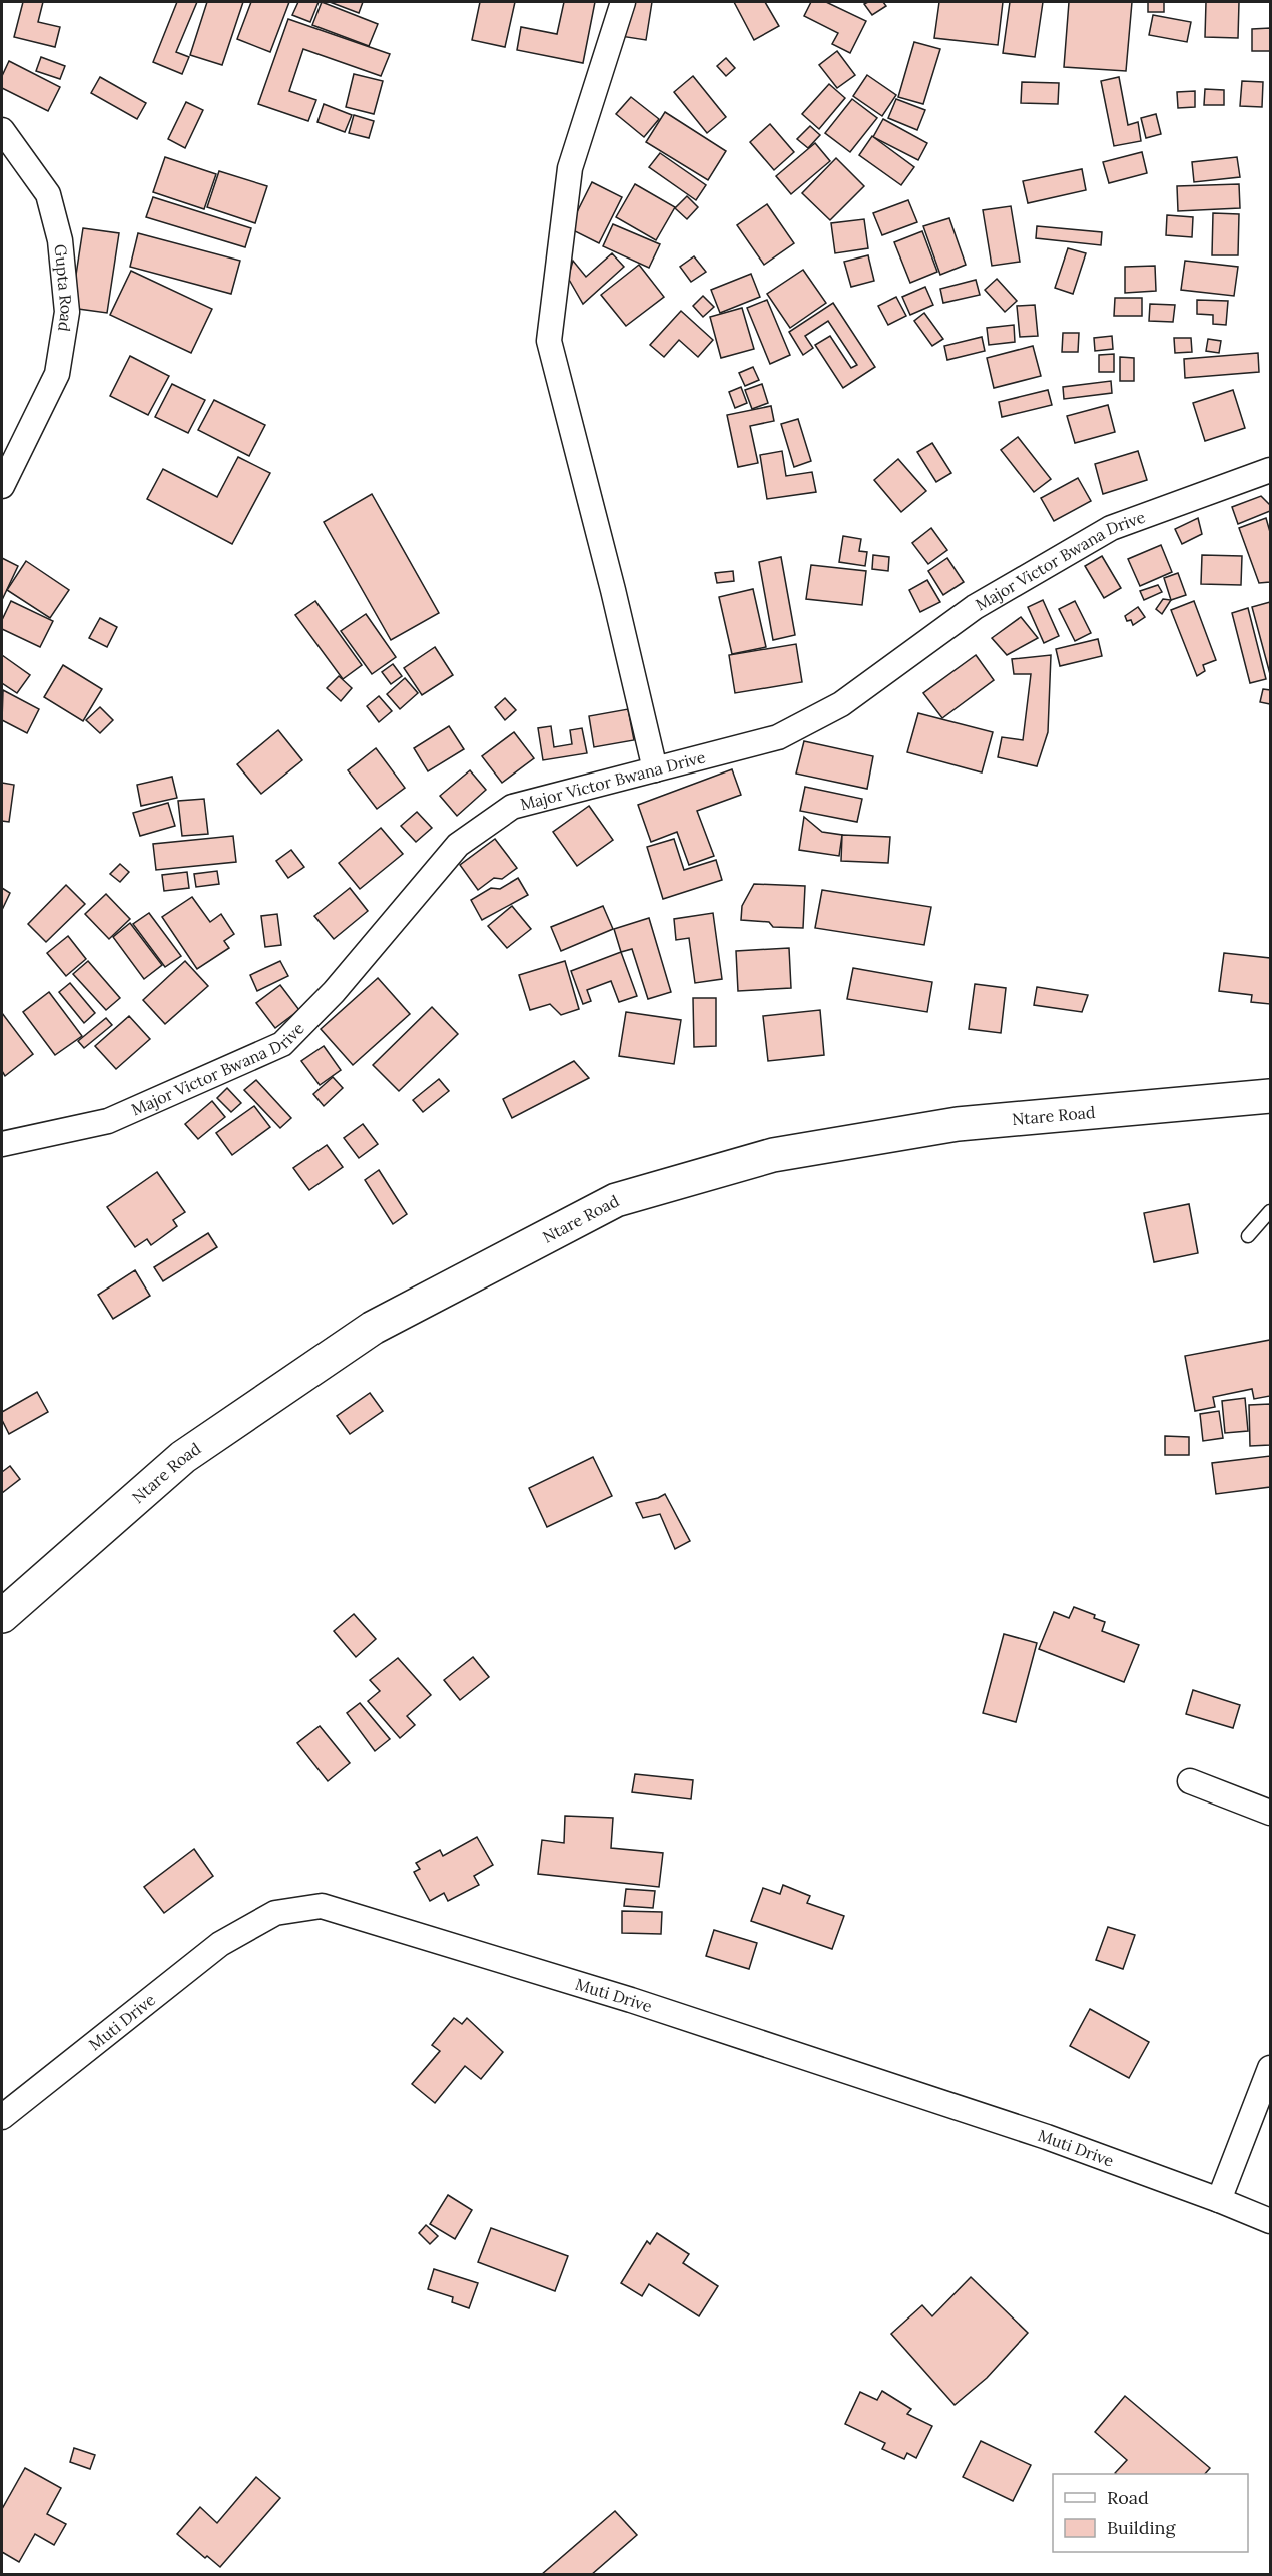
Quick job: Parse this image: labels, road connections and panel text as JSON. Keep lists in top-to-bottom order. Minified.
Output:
{"streets":{"main road":["Ntare Road"],"street":["Gupta Road","Major Victor Bwana Drive","Muti Drive"]},"legend":["Road","Building"]}
